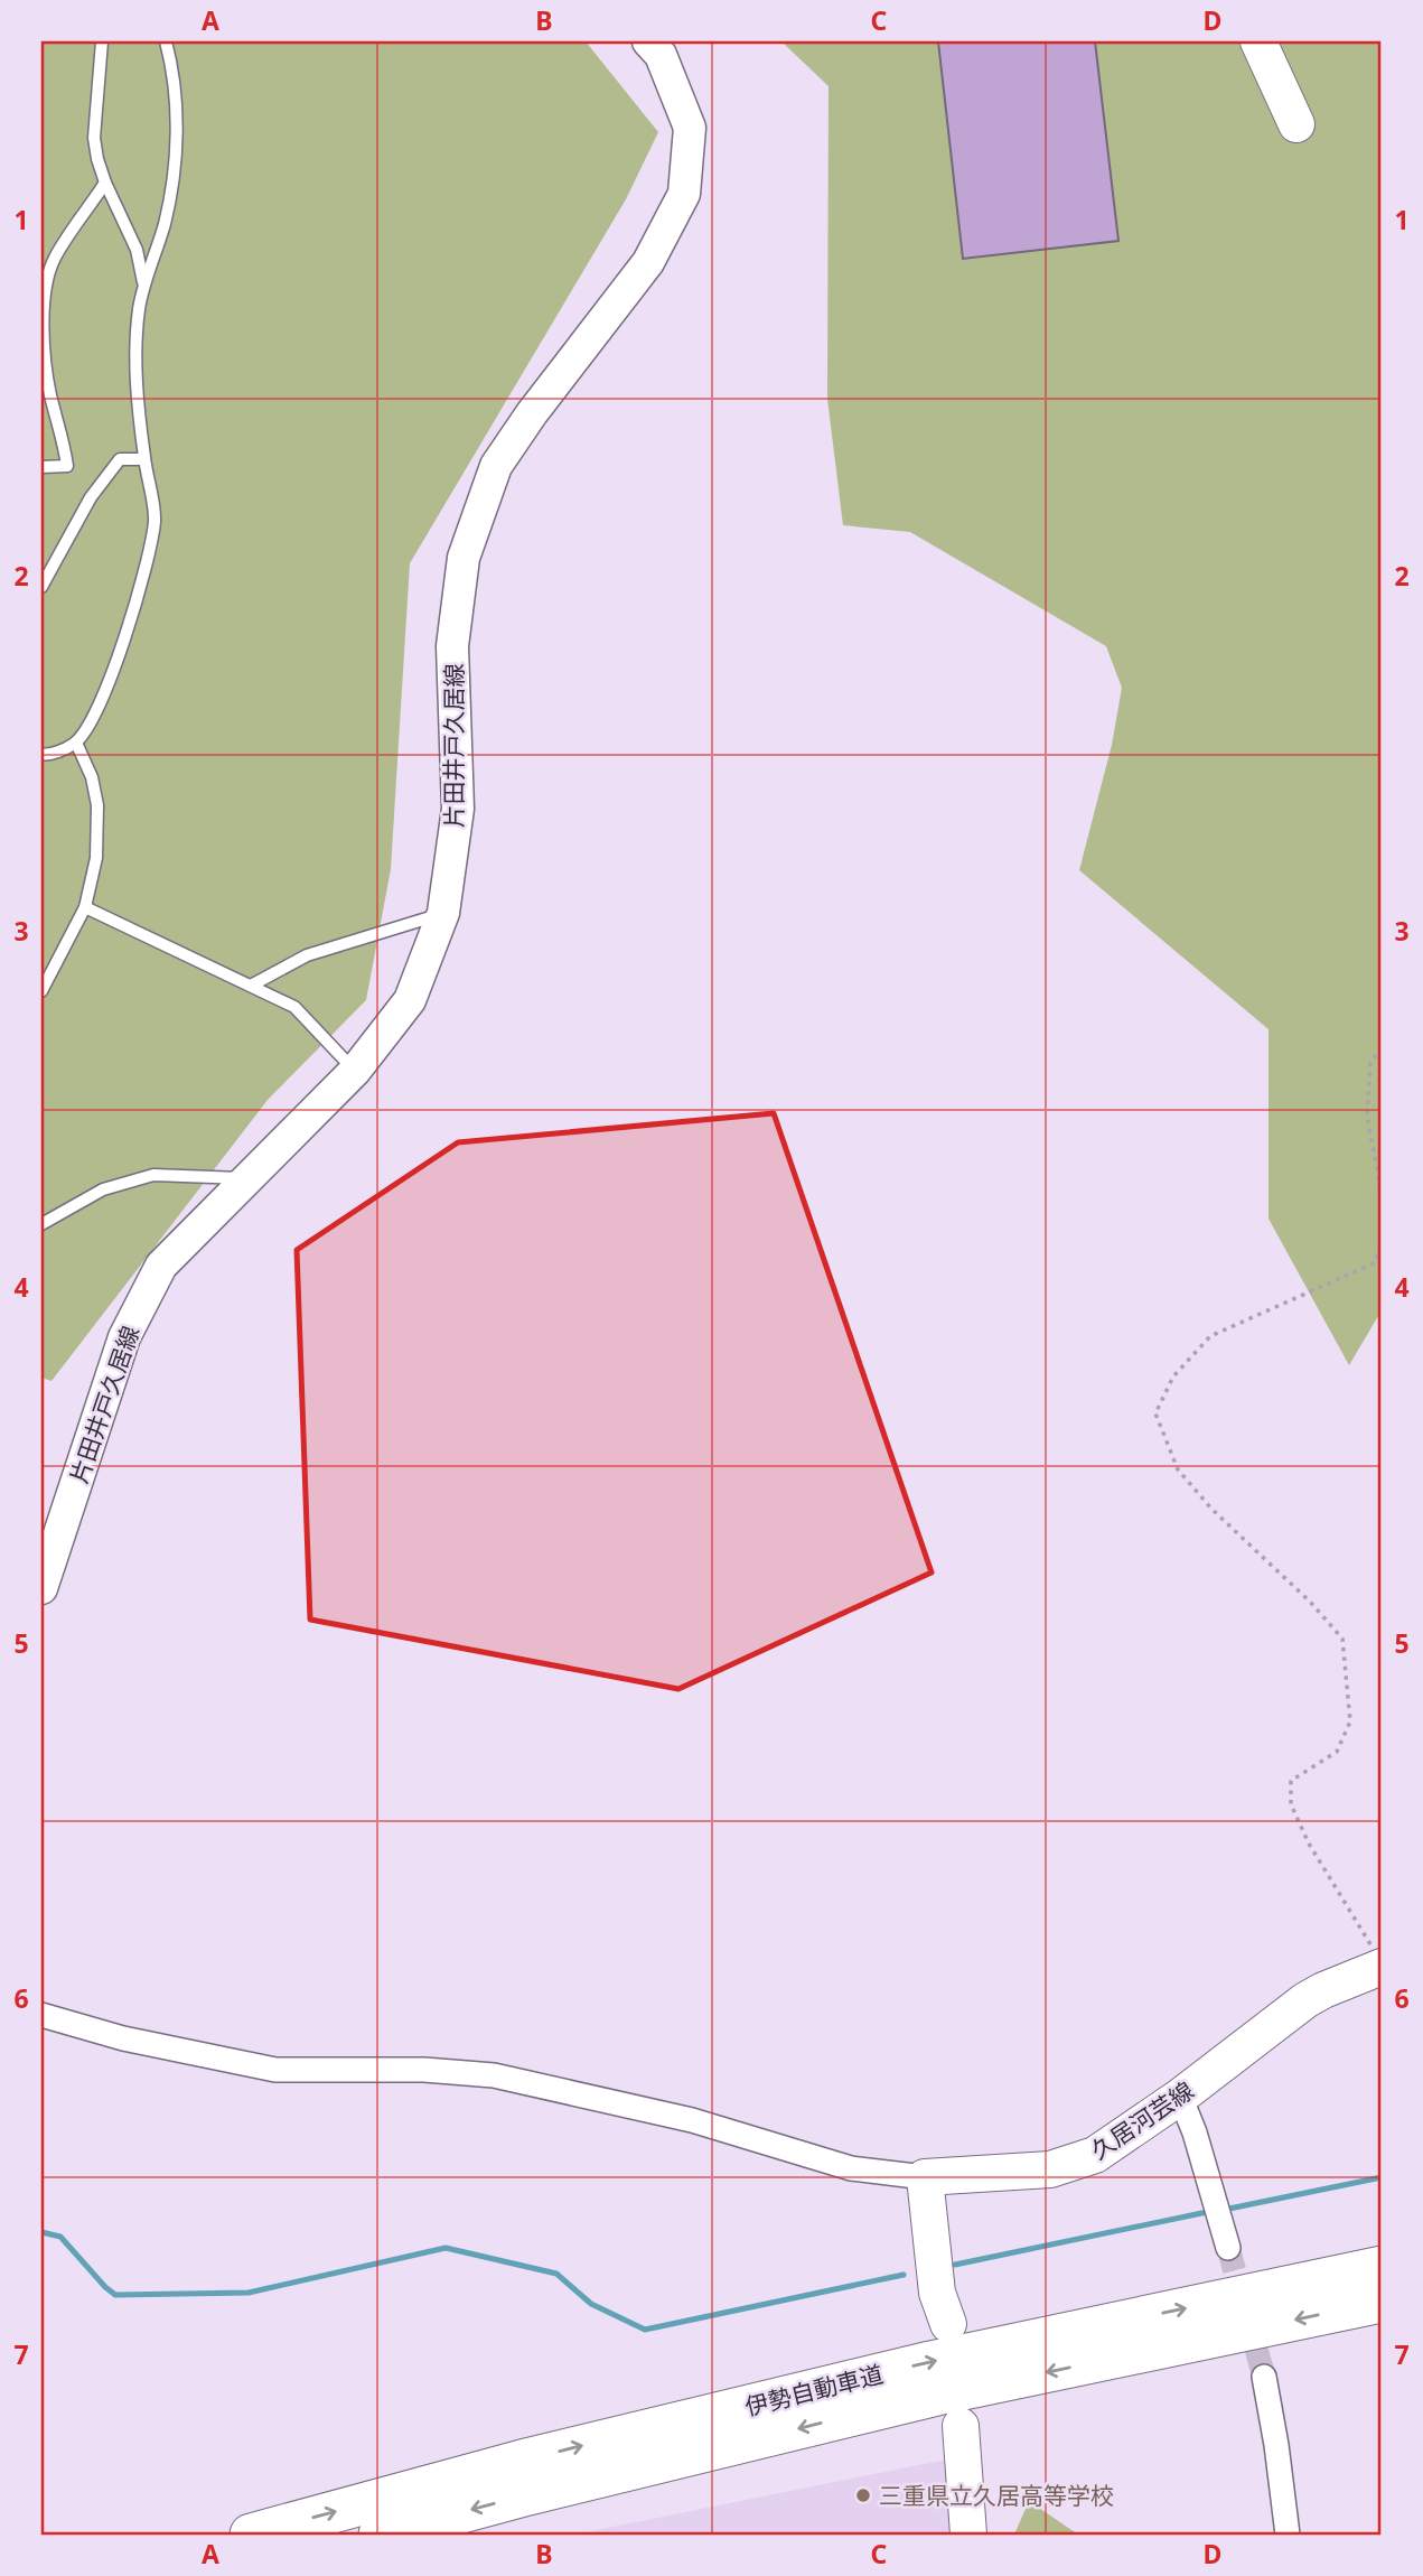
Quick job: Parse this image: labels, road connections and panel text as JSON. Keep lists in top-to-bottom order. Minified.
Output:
{"streets":{"highway":["伊勢自動車道"],"main road":["片田井戸久居線","久居河芸線"]},"places":["三重県立久居高等学校"],"grid":{"columns":["A","B","C","D"],"rows":["1","2","3","4","5","6","7"]}}
